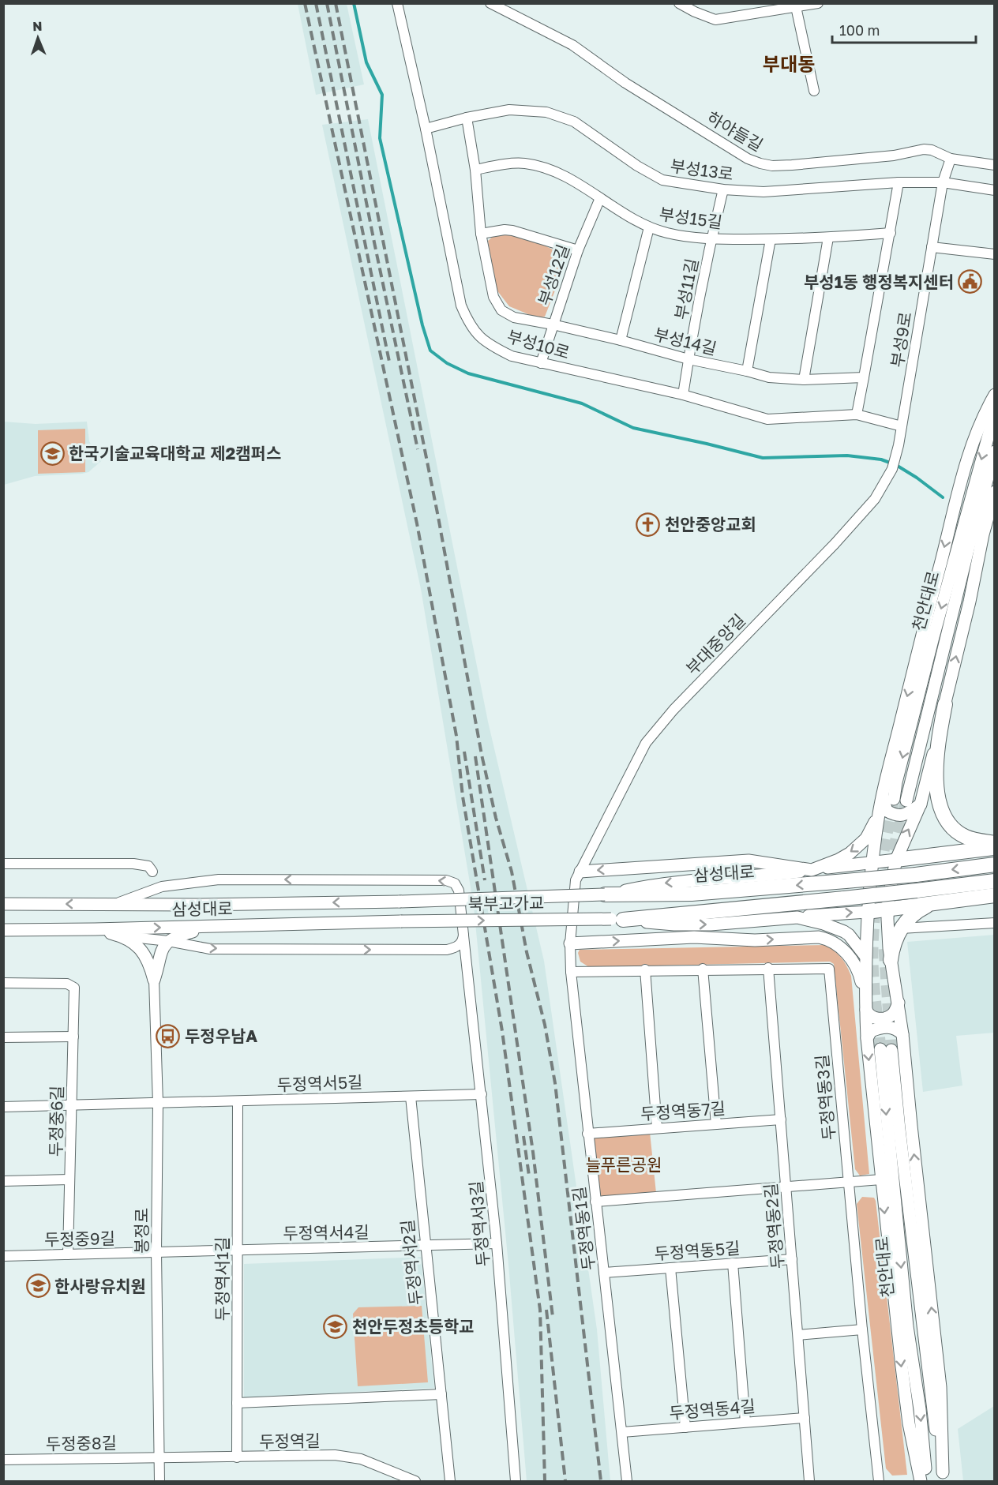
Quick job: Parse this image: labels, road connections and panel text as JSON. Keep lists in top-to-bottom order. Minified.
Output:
{"streets":{"highway":["삼성대로"],"main road":["천안대로","북부고가교"],"street":["하야들길","부성13로","부성15길","부성12길","부성11길","부성9로","부성14길","부성10로","부대중앙길","두정역서5길","두정역동3길","두정역동7길","두정중6길","두정역서3길","두정역동2길","두정역동1길","봉정로","두정역서4길","두정중9길","두정역동5길","두정역서2길","두정역서1길","두정역동4길","두정역길","두정중8길"]},"crossings":[["하야들길","부성9로"],["부성13로","부성11길"],["부성13로","부성9로"],["부성13로","부성14길"],["부성13로","부성10로"],["부성15길","부성12길"],["부성15길","부성11길"],["부성15길","부성14길"],["부성12길","부성14길"],["부성12길","부성10로"],["부성11길","부성14길"],["부성11길","부성10로"],["부성9로","부성10로"],["부성9로","부대중앙길"],["부대중앙길","두정역동1길"],["삼성대로","북부고가교"],["삼성대로","두정역서3길"],["두정역서5길","두정중6길"],["두정역서5길","두정역서3길"],["두정역서5길","봉정로"],["두정역서5길","두정역서2길"],["두정역서5길","두정역서1길"],["두정역동3길","두정역동2길"],["두정역동3길","두정역동1길"],["두정역동7길","두정역동2길"],["두정역동7길","두정역동1길"],["두정중6길","두정중9길"],["두정역서3길","두정역서4길"],["두정역동2길","두정역동5길"],["두정역동2길","두정역동4길"],["두정역동1길","두정역동5길"],["두정역동1길","두정역동4길"],["봉정로","두정역서4길"],["봉정로","두정중9길"],["봉정로","두정역길"],["봉정로","두정중8길"],["두정역서4길","두정중9길"],["두정역서4길","두정역서2길"],["두정역서4길","두정역서1길"],["두정역서1길","두정역길"],["두정역길","두정중8길"]],"districts":["부대동"],"parks":["늘푸른공원"],"places":{"public building":["부성1동 행정복지센터"],"school or university":["한국기술교육대학교 제2캠퍼스","한사랑유치원","천안두정초등학교"],"church":["천안중앙교회"],"bus stop":["두정우남A"]},"scale_bar":"100 m","north":"top"}
